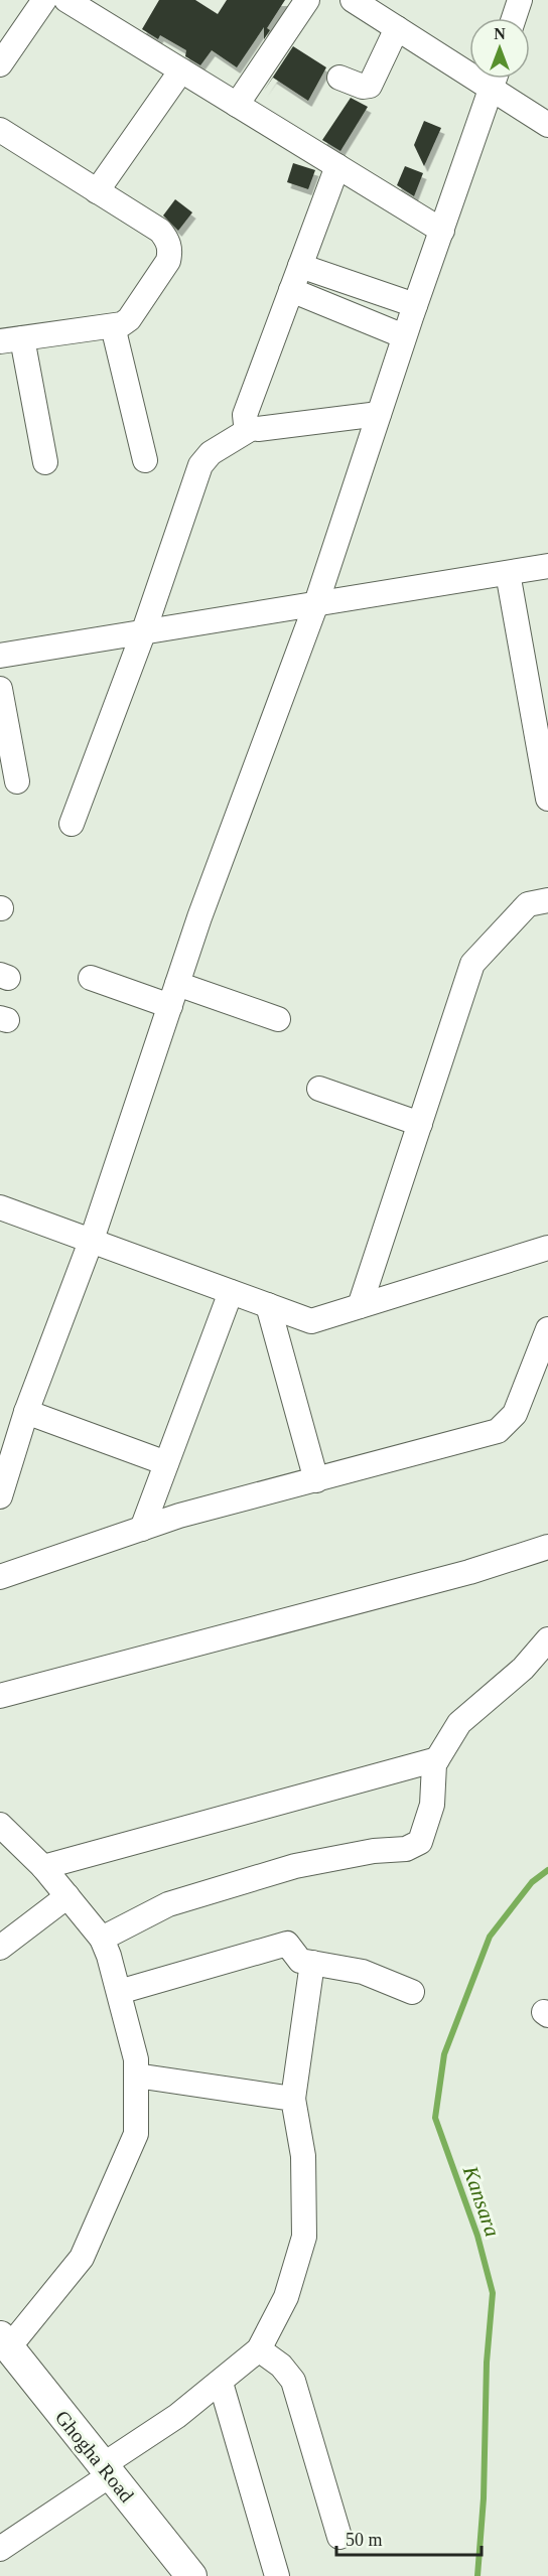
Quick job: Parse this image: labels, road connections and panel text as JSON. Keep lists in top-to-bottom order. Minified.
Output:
{"streets":{"main road":["Ghogha Road"]},"water":["Kansara"],"scale_bar":"50 m","north":"top"}
